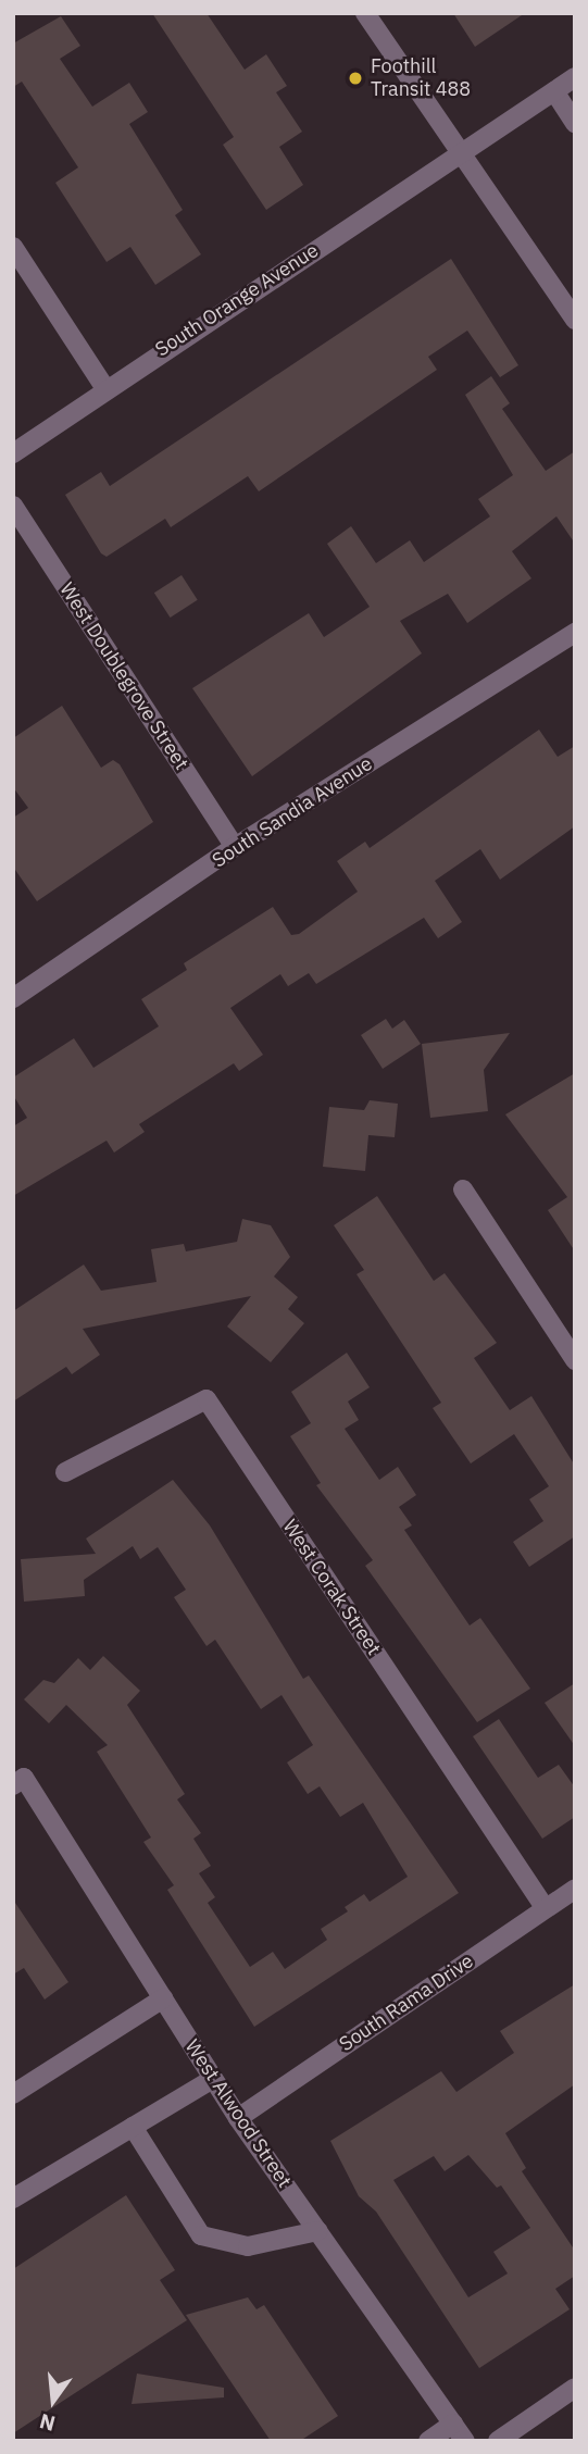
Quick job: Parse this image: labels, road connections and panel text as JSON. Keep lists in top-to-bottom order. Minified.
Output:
{"streets":{"street":["South Orange Avenue","West Doublegrove Street","South Sandia Avenue","West Corak Street","South Rama Drive","West Alwood Street"]},"crossings":[["West Doublegrove Street","South Sandia Avenue"],["West Corak Street","South Rama Drive"],["South Rama Drive","West Alwood Street"]],"places":["Foothill Transit 488"],"north":"bottom"}
